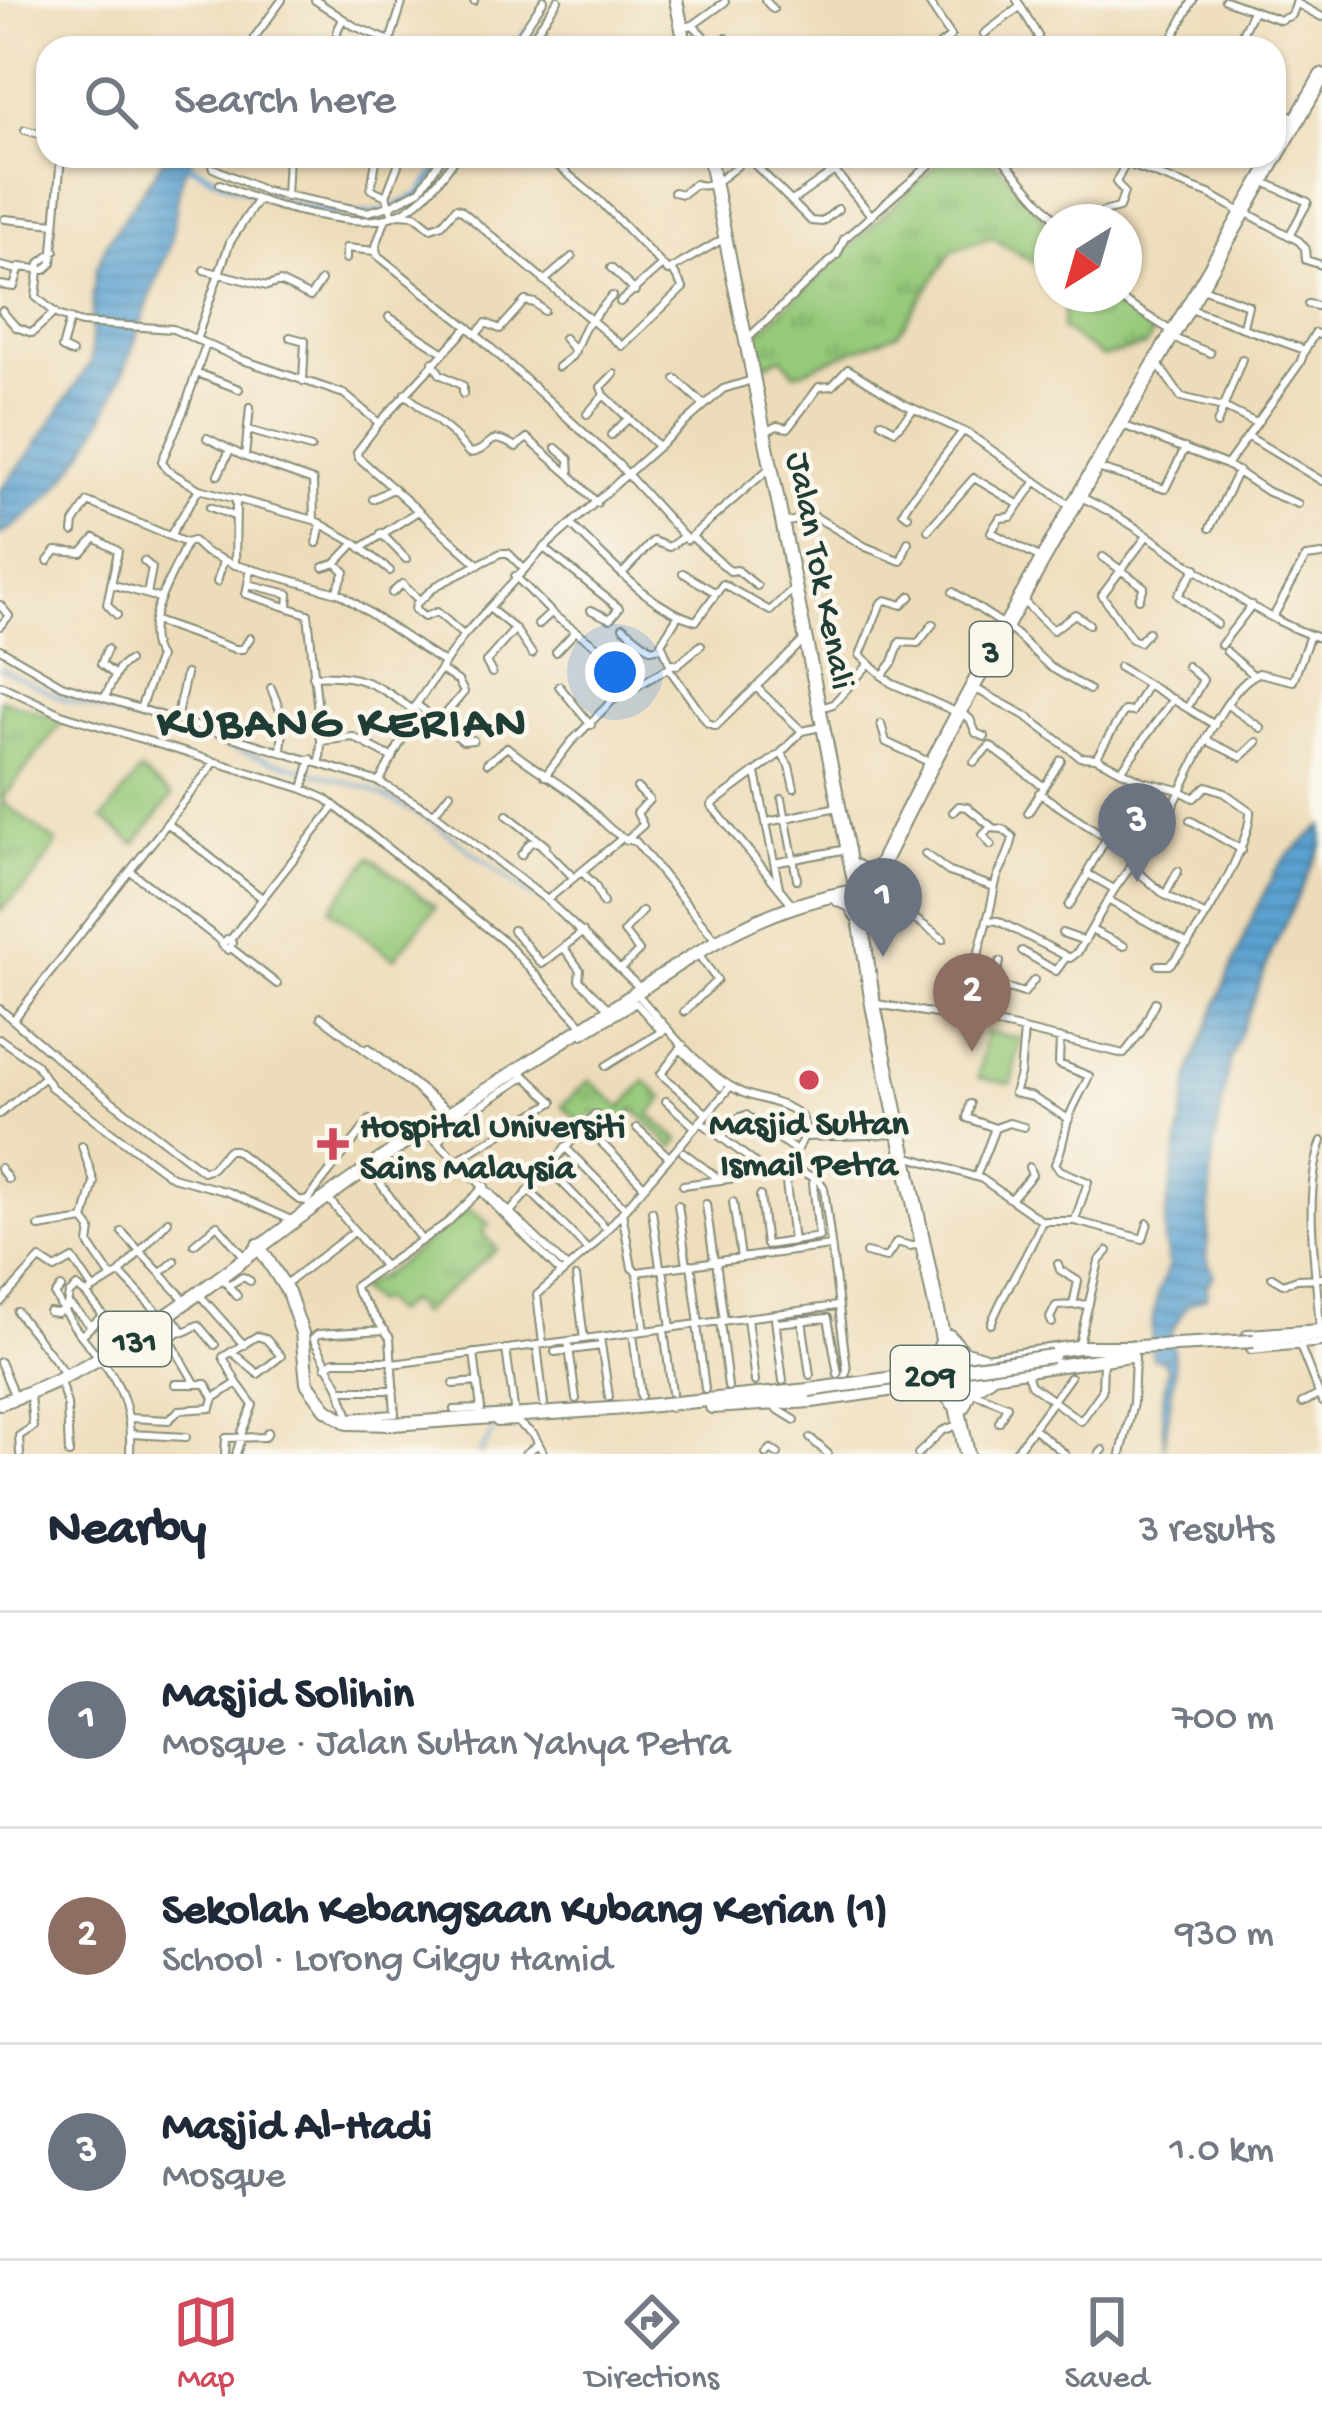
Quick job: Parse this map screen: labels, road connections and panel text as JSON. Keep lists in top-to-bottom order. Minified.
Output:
{"streets":{"highway":["3"],"main road":["Jalan Tok Kenali","131","209"]},"crossings":[["Jalan Tok Kenali","3"],["Jalan Tok Kenali","131"],["3","131"]],"districts":["KUBANG KERIAN"],"places":{"other":["Masjid Sultan Ismail Petra"],"health":["Hospital Universiti Sains Malaysia"]},"north":"bottom left","page":{"search":"Search here","pins":["3","1","2"],"heading":["Nearby","3 results"],"list":[{"mark":"1","name":"Masjid Solihin","note":"Mosque · Jalan Sultan Yahya Petra","value":"700 m"},{"mark":"2","name":"Sekolah Kebangsaan Kubang Kerian (1)","note":"School · Lorong Cikgu Hamid","value":"930 m"},{"mark":"3","name":"Masjid Al-Hadi","note":"Mosque","value":"1.0 km"}],"nav":["Map","Directions","Saved"]}}
